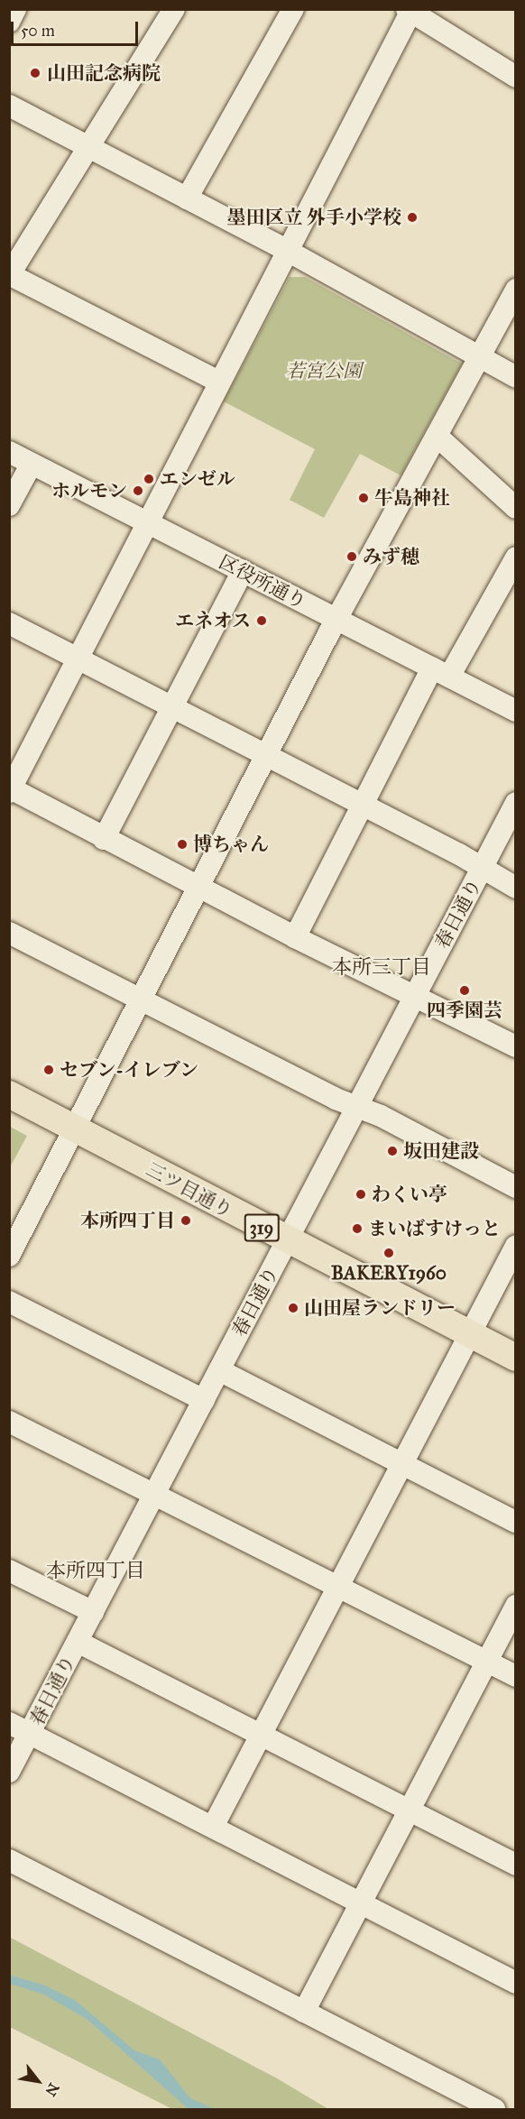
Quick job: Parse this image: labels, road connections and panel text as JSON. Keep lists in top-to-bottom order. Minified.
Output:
{"streets":{"main road":["三ツ目通り","319"],"street":["区役所通り","春日通り"]},"crossings":[["春日通り","三ツ目通り"]],"districts":["本所三丁目","本所四丁目"],"parks":["若宮公園"],"places":["山田記念病院","墨田区立 外手小学校","エンゼル","ホルモン","牛島神社","みず穂","エネオス","博ちゃん","四季園芸","セブン-イレブン","坂田建設","わくい亭","本所四丁目","まいばすけっと","BAKERY1960","山田屋ランドリー"],"scale_bar":"50 m","north":"bottom right"}
